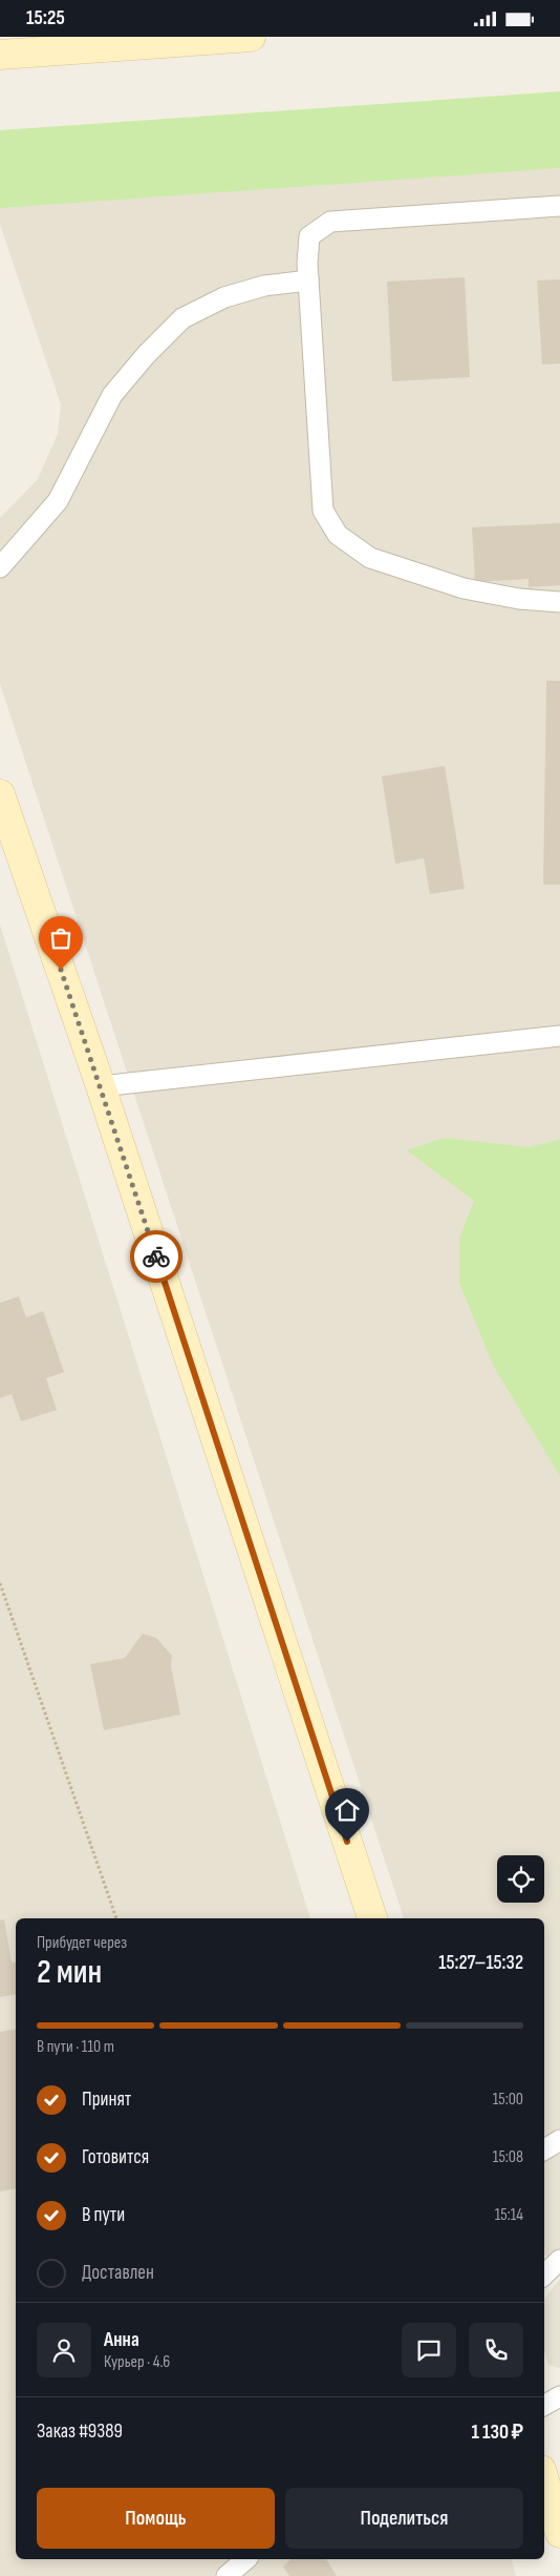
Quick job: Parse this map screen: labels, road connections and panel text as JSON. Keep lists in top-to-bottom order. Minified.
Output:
{"page":{"status":"15:25","heading":["2 мин","Прибудет через","15:27–15:32"],"panel":["Анна","Курьер · 4.6","Заказ #9389","1 130 ₽"],"bar":"В пути · 110 m","list":[["Принят","15:00"],["Готовится","15:08"],["В пути","15:14"],"Доставлен"],"buttons":["Помощь","Поделиться"]}}
